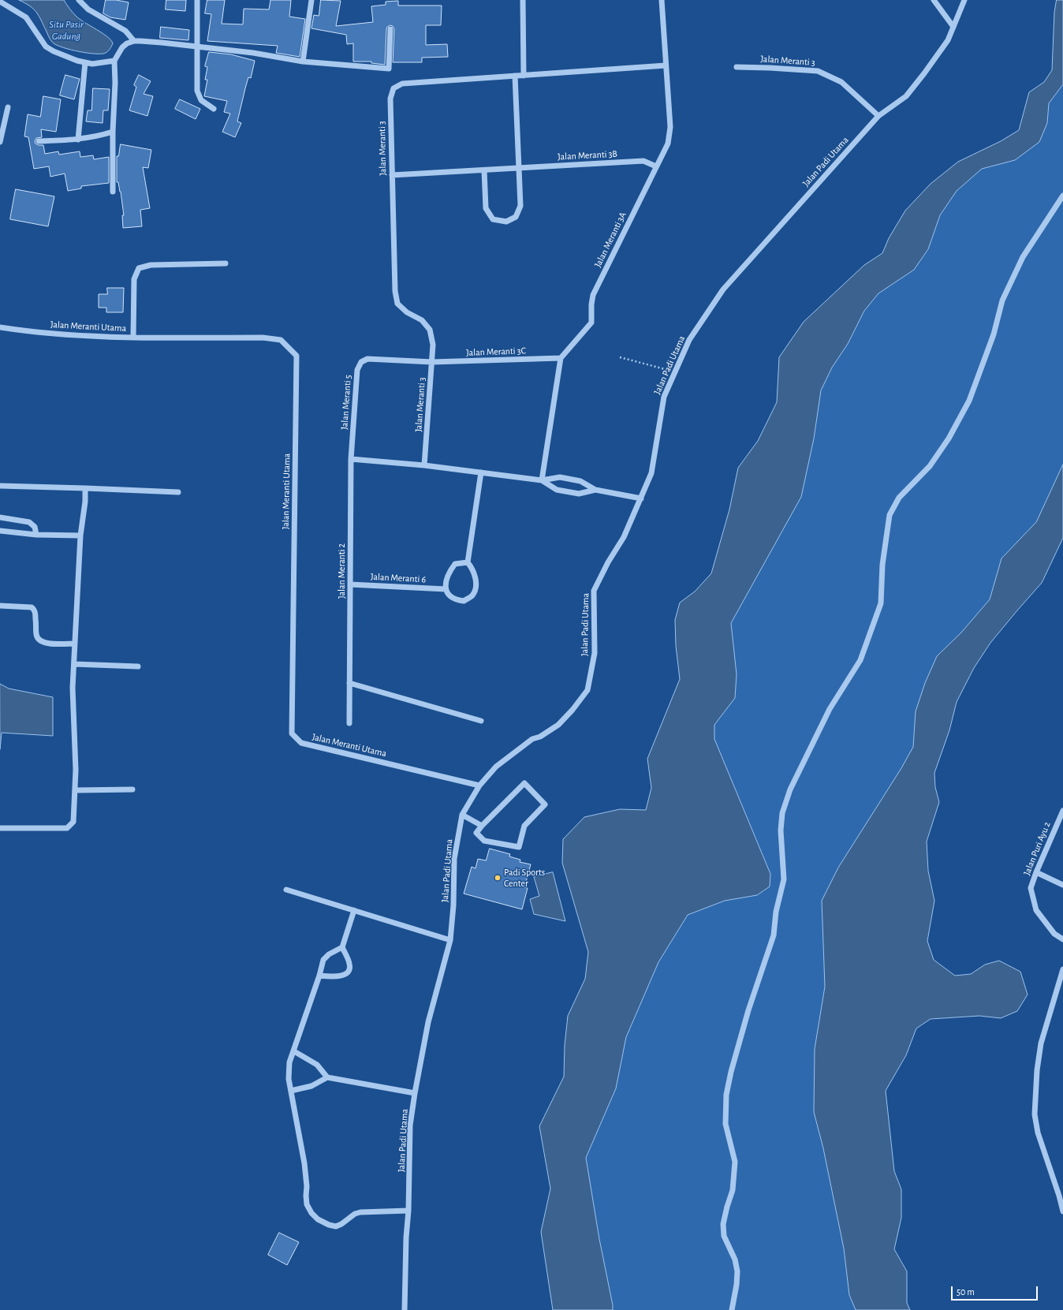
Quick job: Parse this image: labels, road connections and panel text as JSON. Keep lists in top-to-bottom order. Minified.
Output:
{"streets":{"street":["Jalan Meranti 3","Jalan Meranti 3B","Jalan Padi Utama","Jalan Meranti 3A","Jalan Meranti Utama","Jalan Meranti 3C","Jalan Meranti 5","Jalan Meranti 2","Jalan Meranti 6","Jalan Puri Ayu 2"]},"crossings":[["Jalan Meranti 3","Jalan Meranti 3B"],["Jalan Meranti 3","Jalan Padi Utama"],["Jalan Meranti 3","Jalan Meranti 3A"],["Jalan Meranti 3","Jalan Meranti 3C"],["Jalan Meranti 3","Jalan Meranti 5"],["Jalan Meranti 3B","Jalan Meranti 3A"],["Jalan Padi Utama","Jalan Meranti Utama"],["Jalan Meranti 3A","Jalan Meranti 3C"],["Jalan Meranti 3C","Jalan Meranti 5"],["Jalan Meranti 5","Jalan Meranti 2"],["Jalan Meranti 2","Jalan Meranti 6"]],"water":["Situ Pasir Gadung"],"places":["Padi Sports Center"],"scale_bar":"50 m"}
